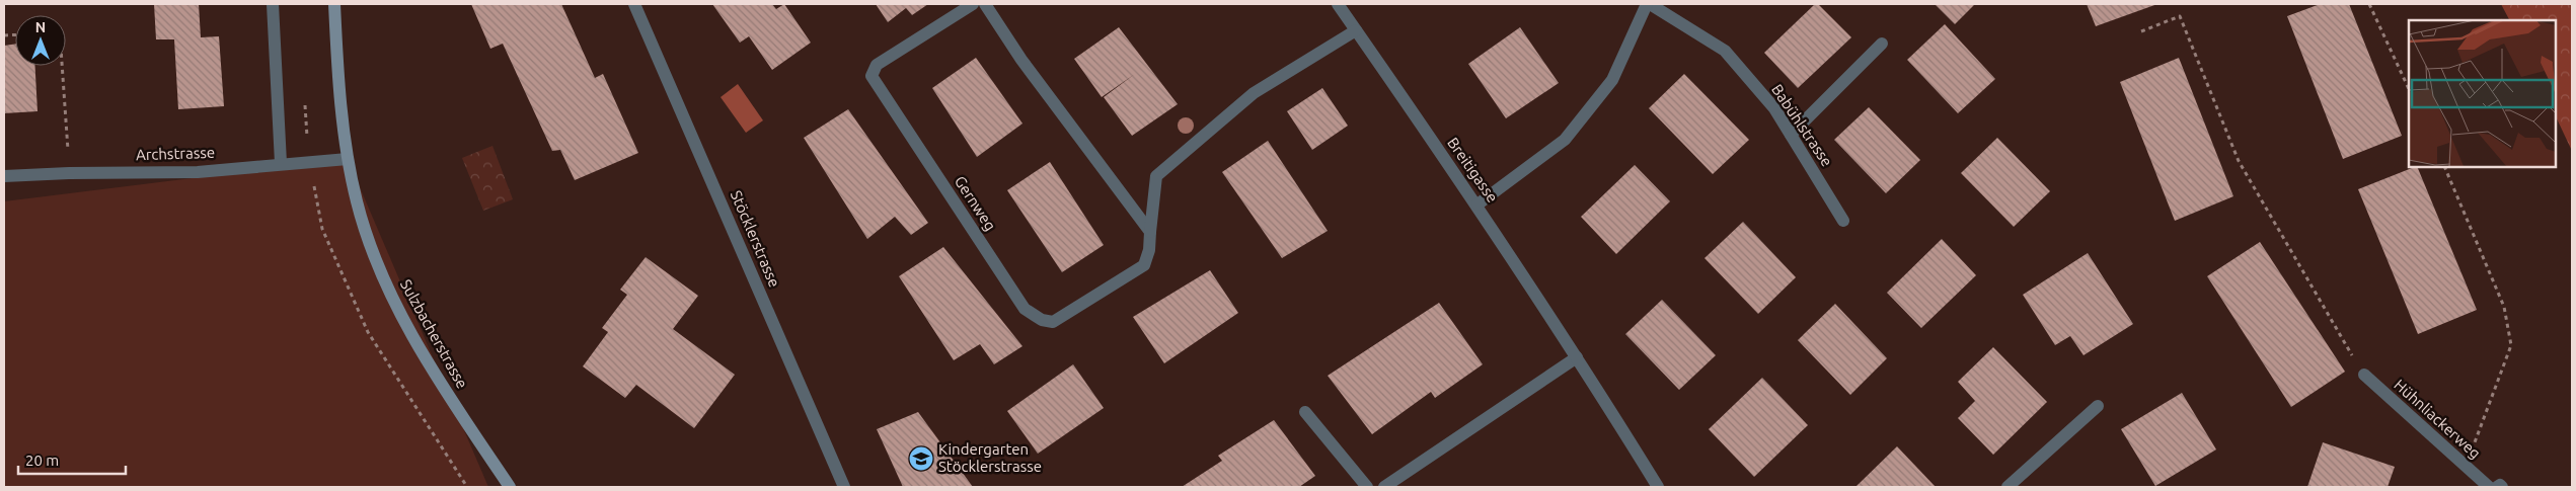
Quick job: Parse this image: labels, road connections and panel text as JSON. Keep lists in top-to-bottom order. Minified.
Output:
{"streets":{"street":["Babühlstrasse","Archstrasse","Breitigasse","Gernweg","Stöcklerstrasse","Sulzbacherstrasse","Hühnliackerweg"]},"crossings":[["Babühlstrasse","Breitigasse"],["Archstrasse","Sulzbacherstrasse"],["Breitigasse","Gernweg"]],"places":{"school or university":["Kindergarten Stöcklerstrasse"]},"scale_bar":"20 m","north":"top"}
